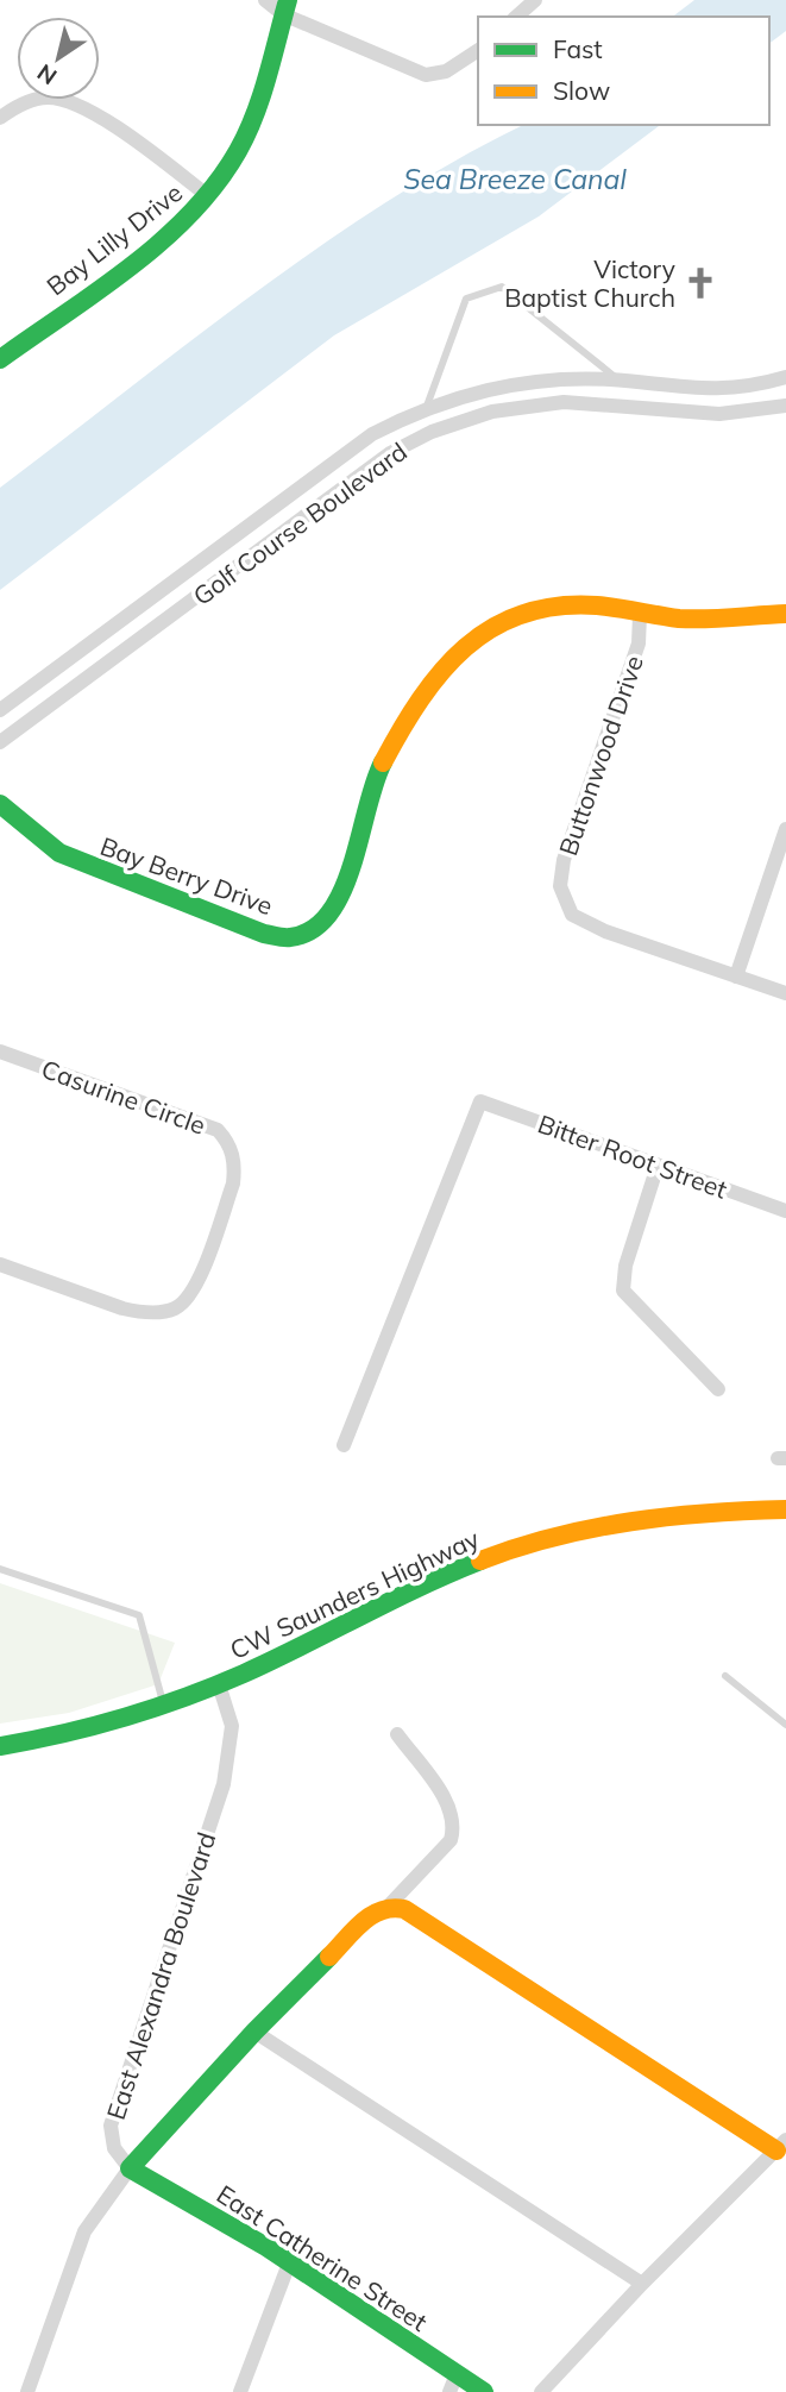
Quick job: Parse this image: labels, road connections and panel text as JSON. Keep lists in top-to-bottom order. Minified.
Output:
{"streets":{"street":["Bay Lilly Drive","Golf Course Boulevard","Buttonwood Drive","Bay Berry Drive","Casurine Circle","Bitter Root Street","CW Saunders Highway","East Alexandra Boulevard","East Catherine Street"]},"crossings":[["Buttonwood Drive","Bay Berry Drive"],["CW Saunders Highway","East Alexandra Boulevard"],["East Alexandra Boulevard","East Catherine Street"]],"water":["Sea Breeze Canal"],"places":{"church":["Victory Baptist Church"]},"legend":["Fast","Slow"],"north":"bottom left"}
